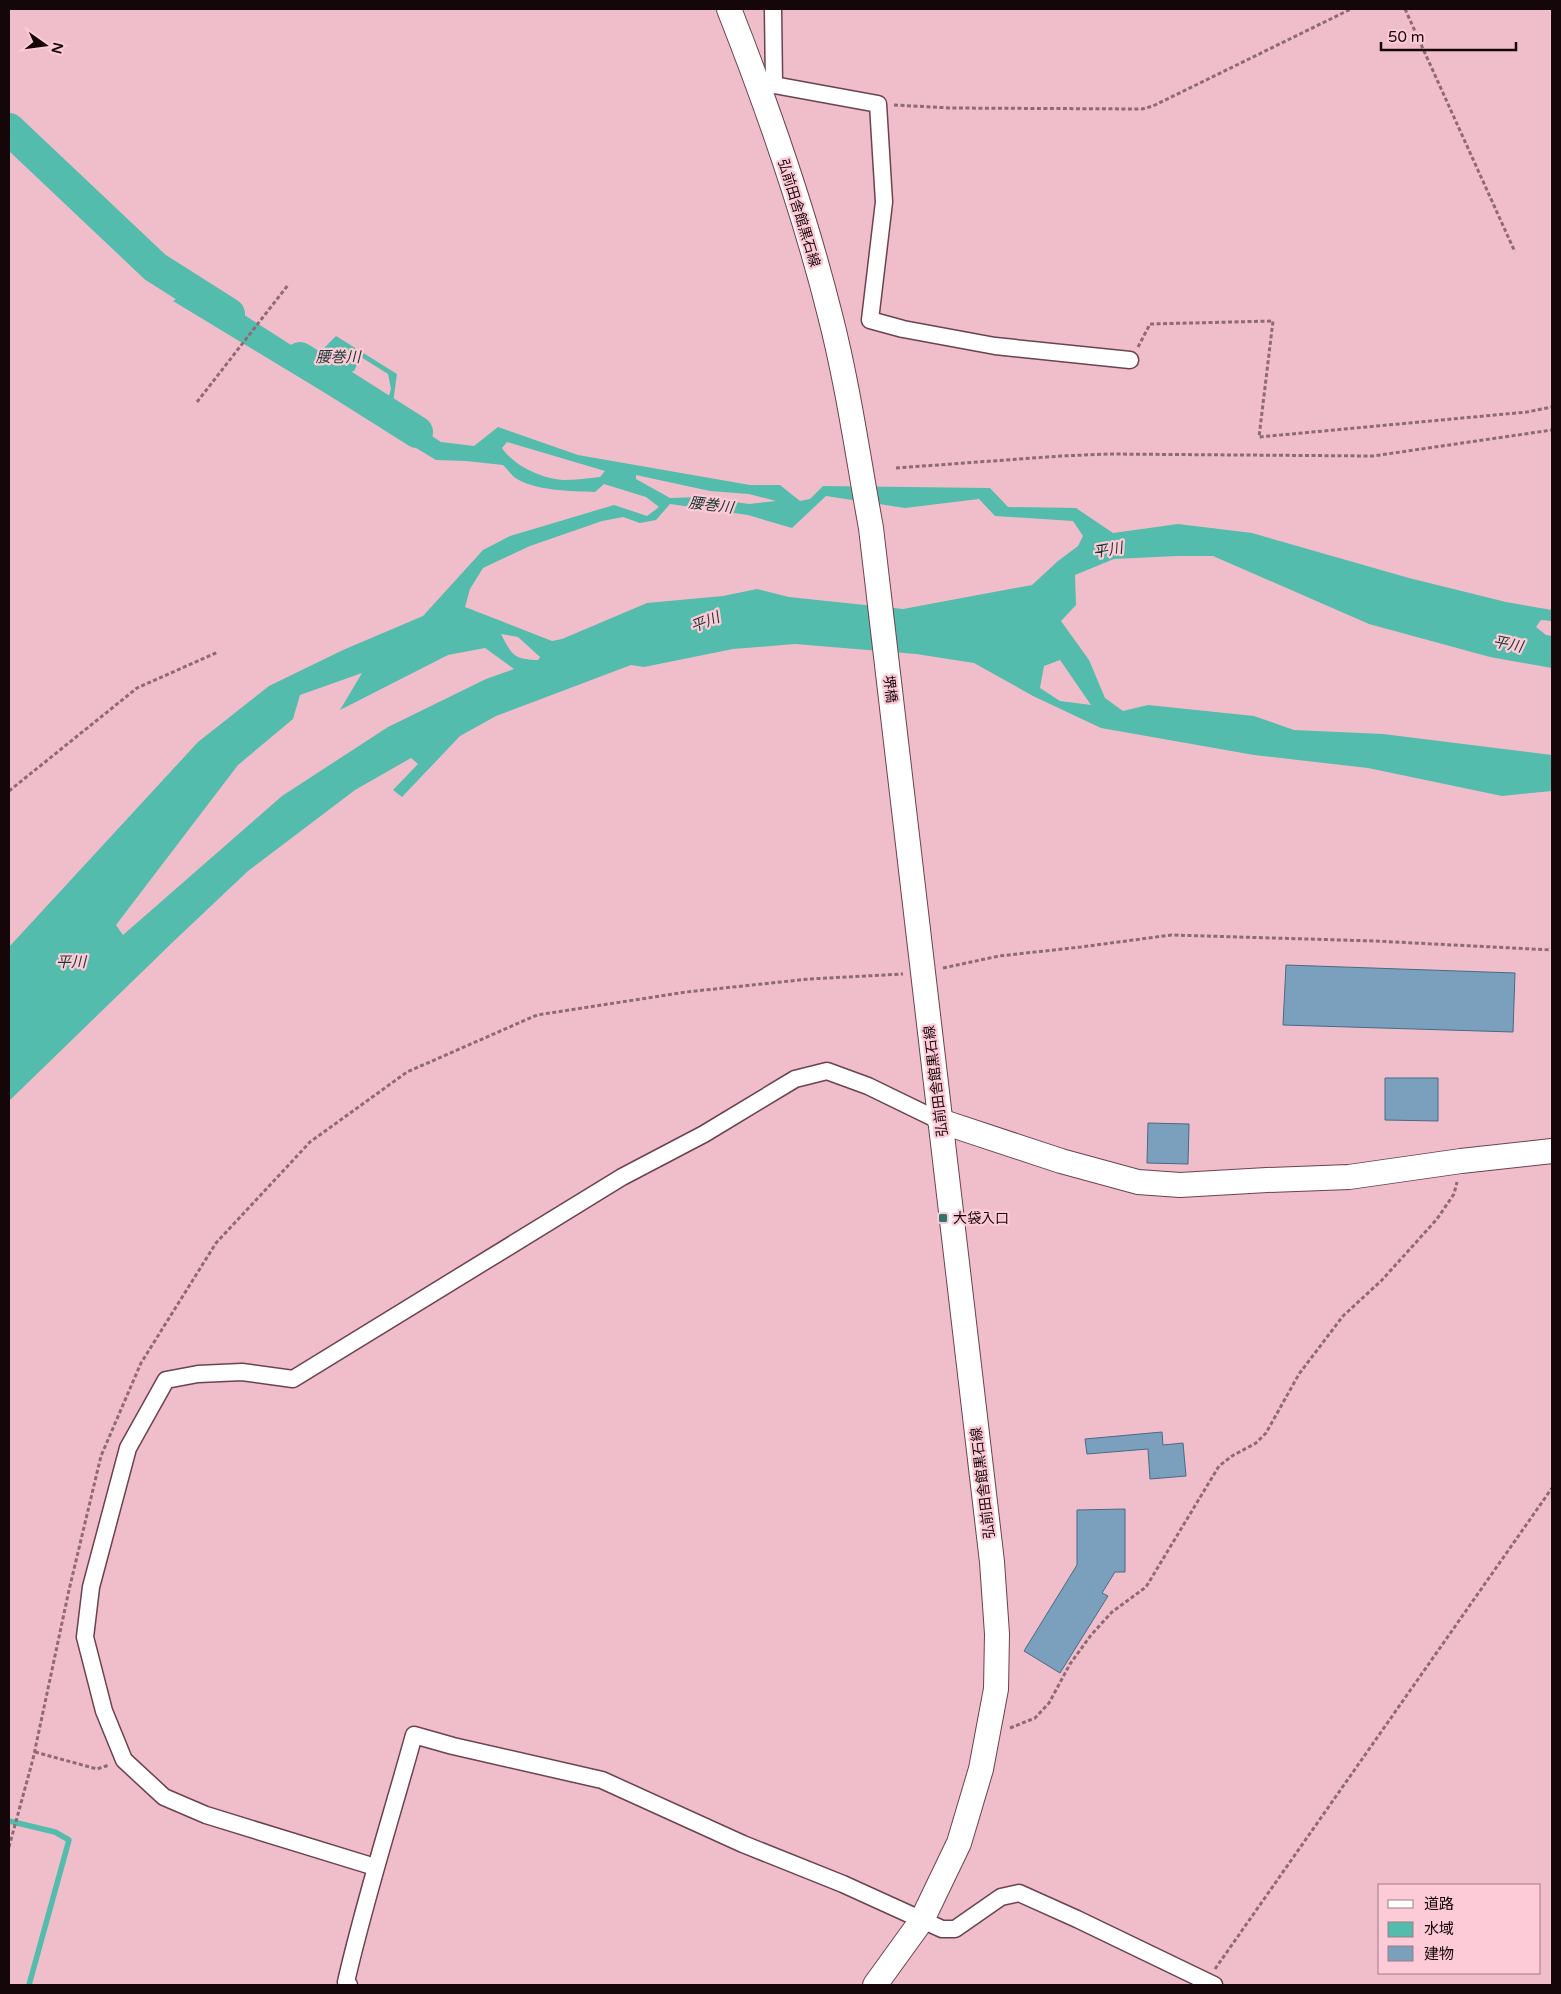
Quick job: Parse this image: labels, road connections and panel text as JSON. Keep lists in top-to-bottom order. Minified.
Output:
{"streets":{"main road":["弘前田舎館黒石線","堺橋"]},"crossings":[["弘前田舎館黒石線","堺橋"]],"water":["腰巻川","平川"],"places":{"transit":["大袋入口"]},"legend":["道路","水域","建物"],"scale_bar":"50 m","north":"right"}
